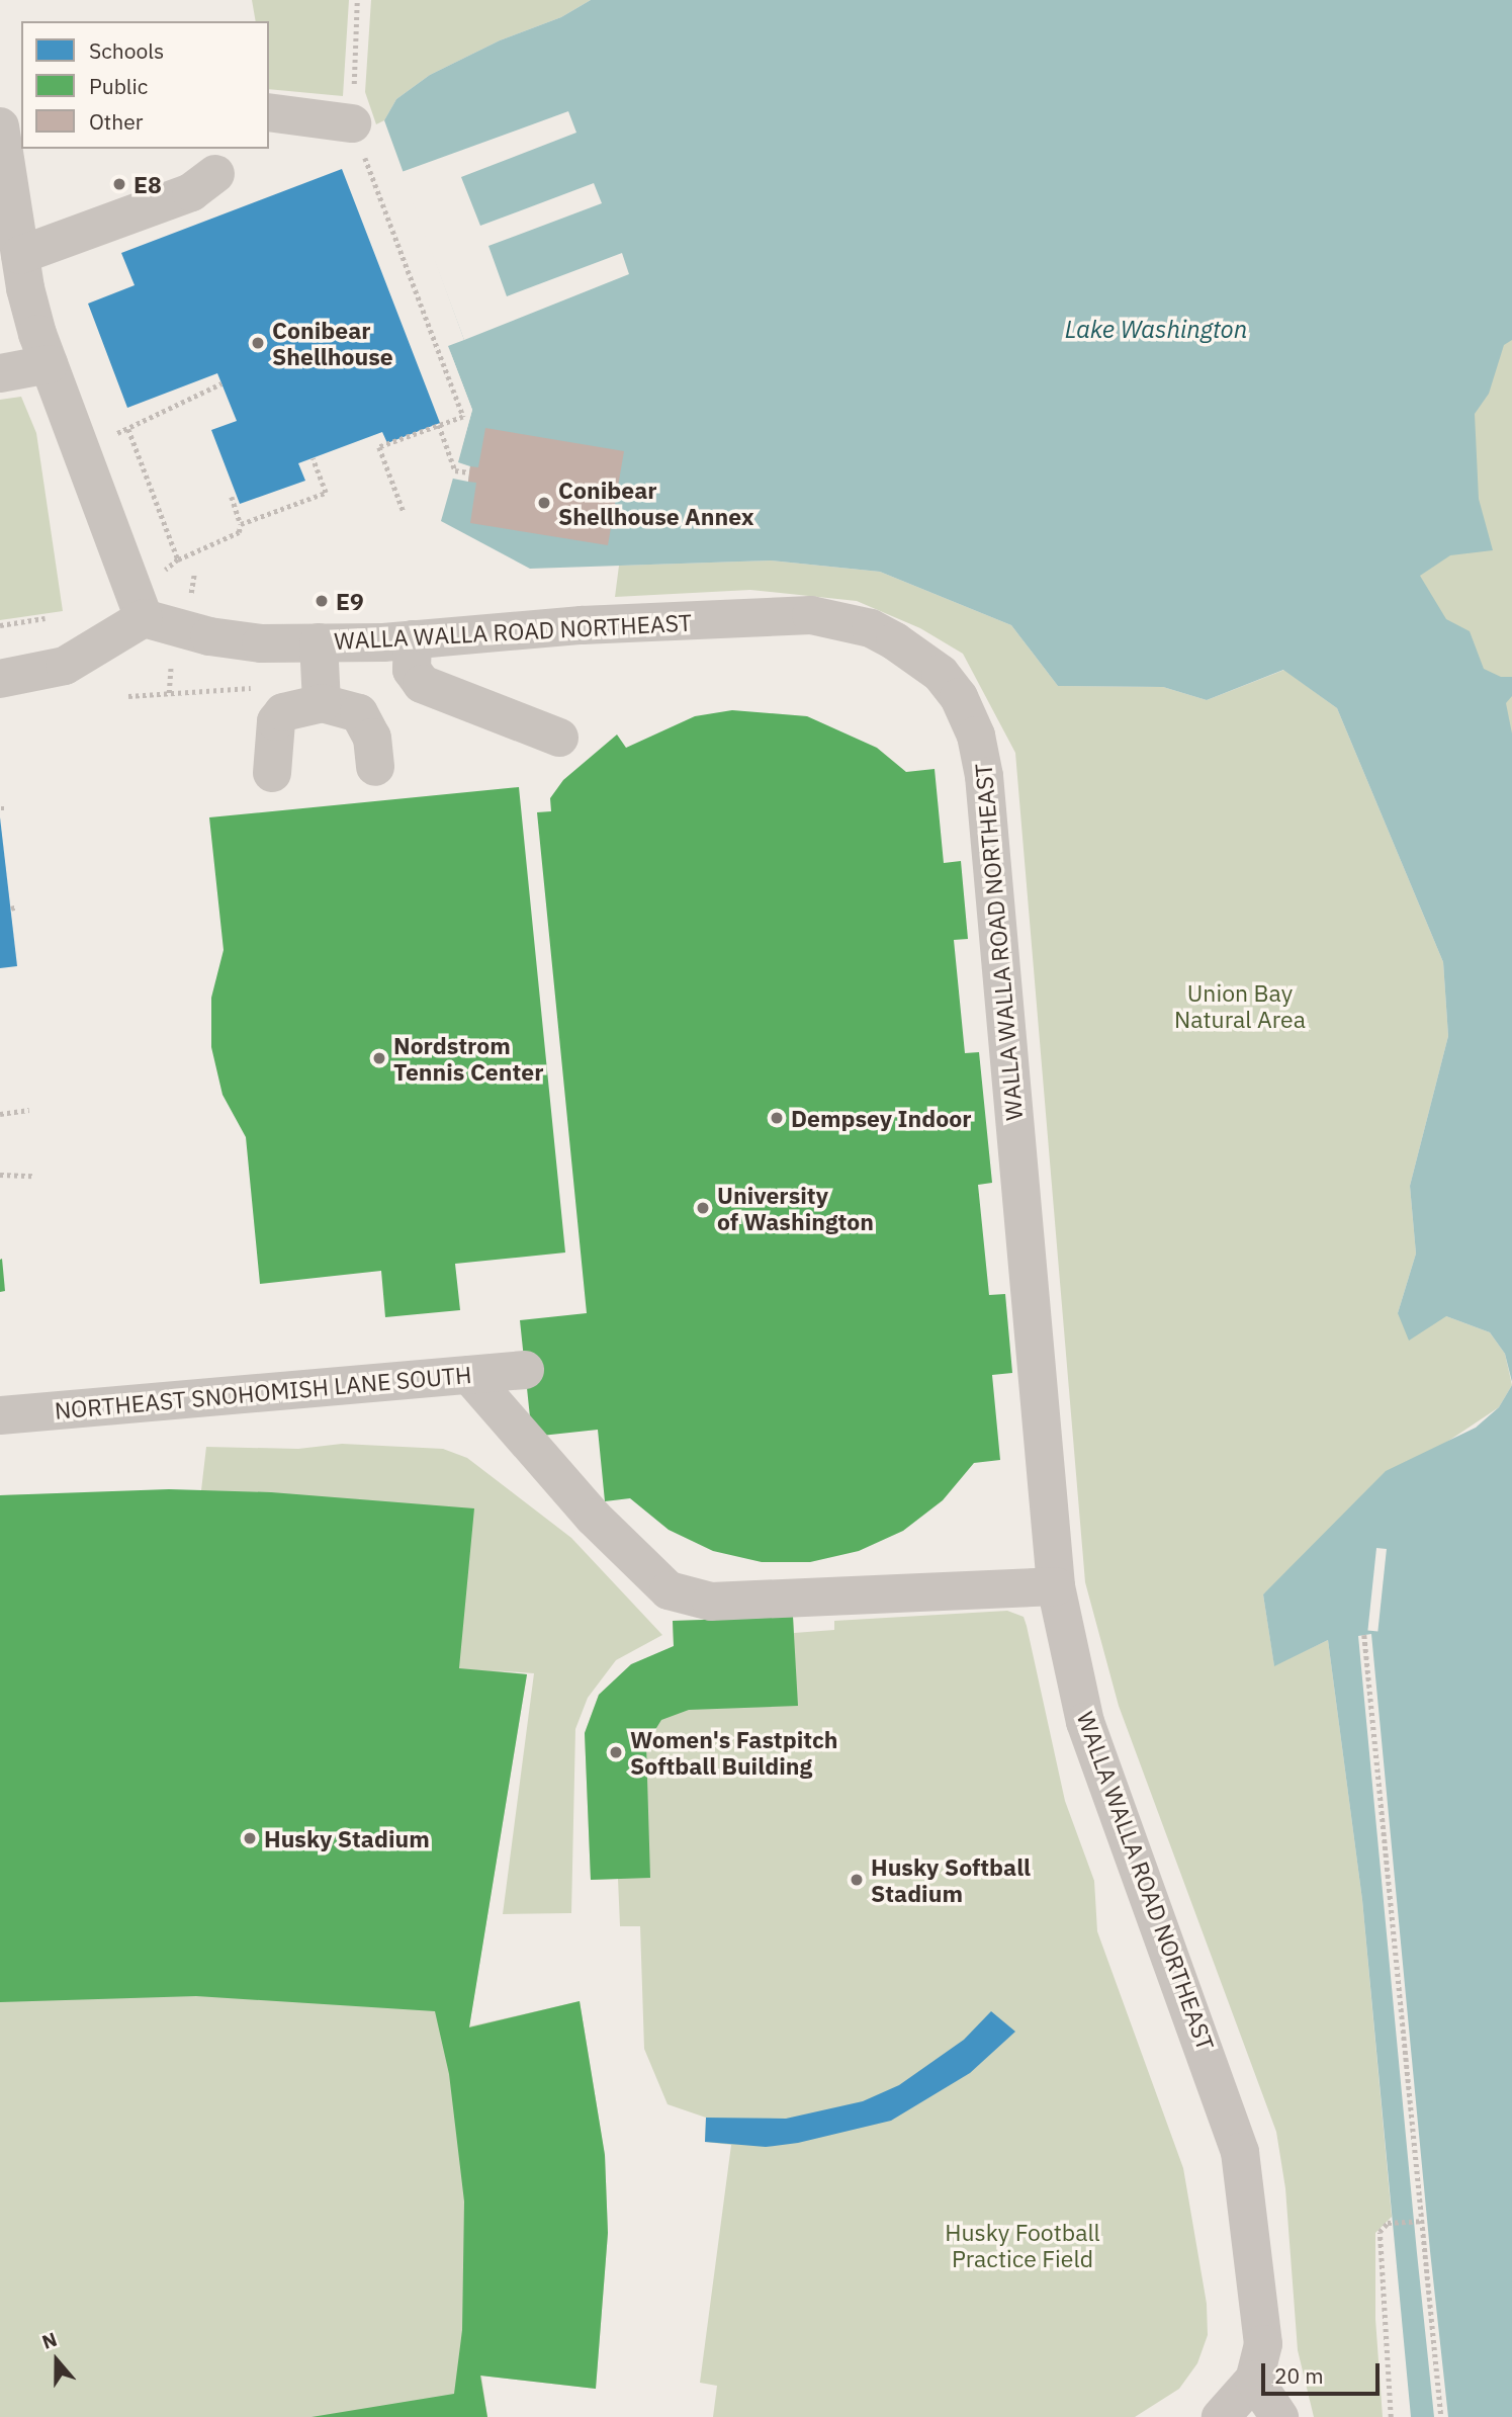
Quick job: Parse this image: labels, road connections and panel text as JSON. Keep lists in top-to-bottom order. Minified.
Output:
{"streets":{"street":["WALLA WALLA ROAD NORTHEAST","NORTHEAST SNOHOMISH LANE SOUTH"]},"water":["Lake Washington"],"parks":["Union Bay Natural Area","Husky Football Practice Field"],"places":["E8","Conibear Shellhouse","Conibear Shellhouse Annex","E9","Nordstrom Tennis Center","Dempsey Indoor","University of Washington","Women's Fastpitch Softball Building","Husky Stadium","Husky Softball Stadium"],"legend":["Schools","Public","Other"],"scale_bar":"20 m","north":"top"}
